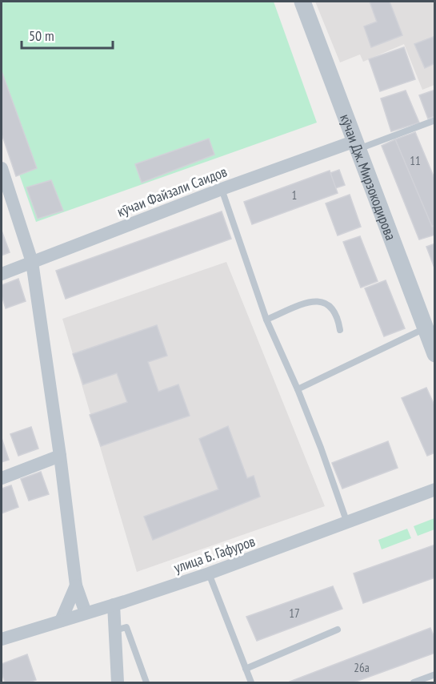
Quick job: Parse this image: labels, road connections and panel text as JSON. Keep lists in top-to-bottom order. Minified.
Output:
{"streets":{"street":["кӯчаи Дж. Мирзокодирова","кӯчаи Файзали Саидов","улица Б. Гафуров"]},"crossings":[["кӯчаи Дж. Мирзокодирова","кӯчаи Файзали Саидов"]],"house_numbers":["11","1","17","26а"],"scale_bar":"50 m"}
